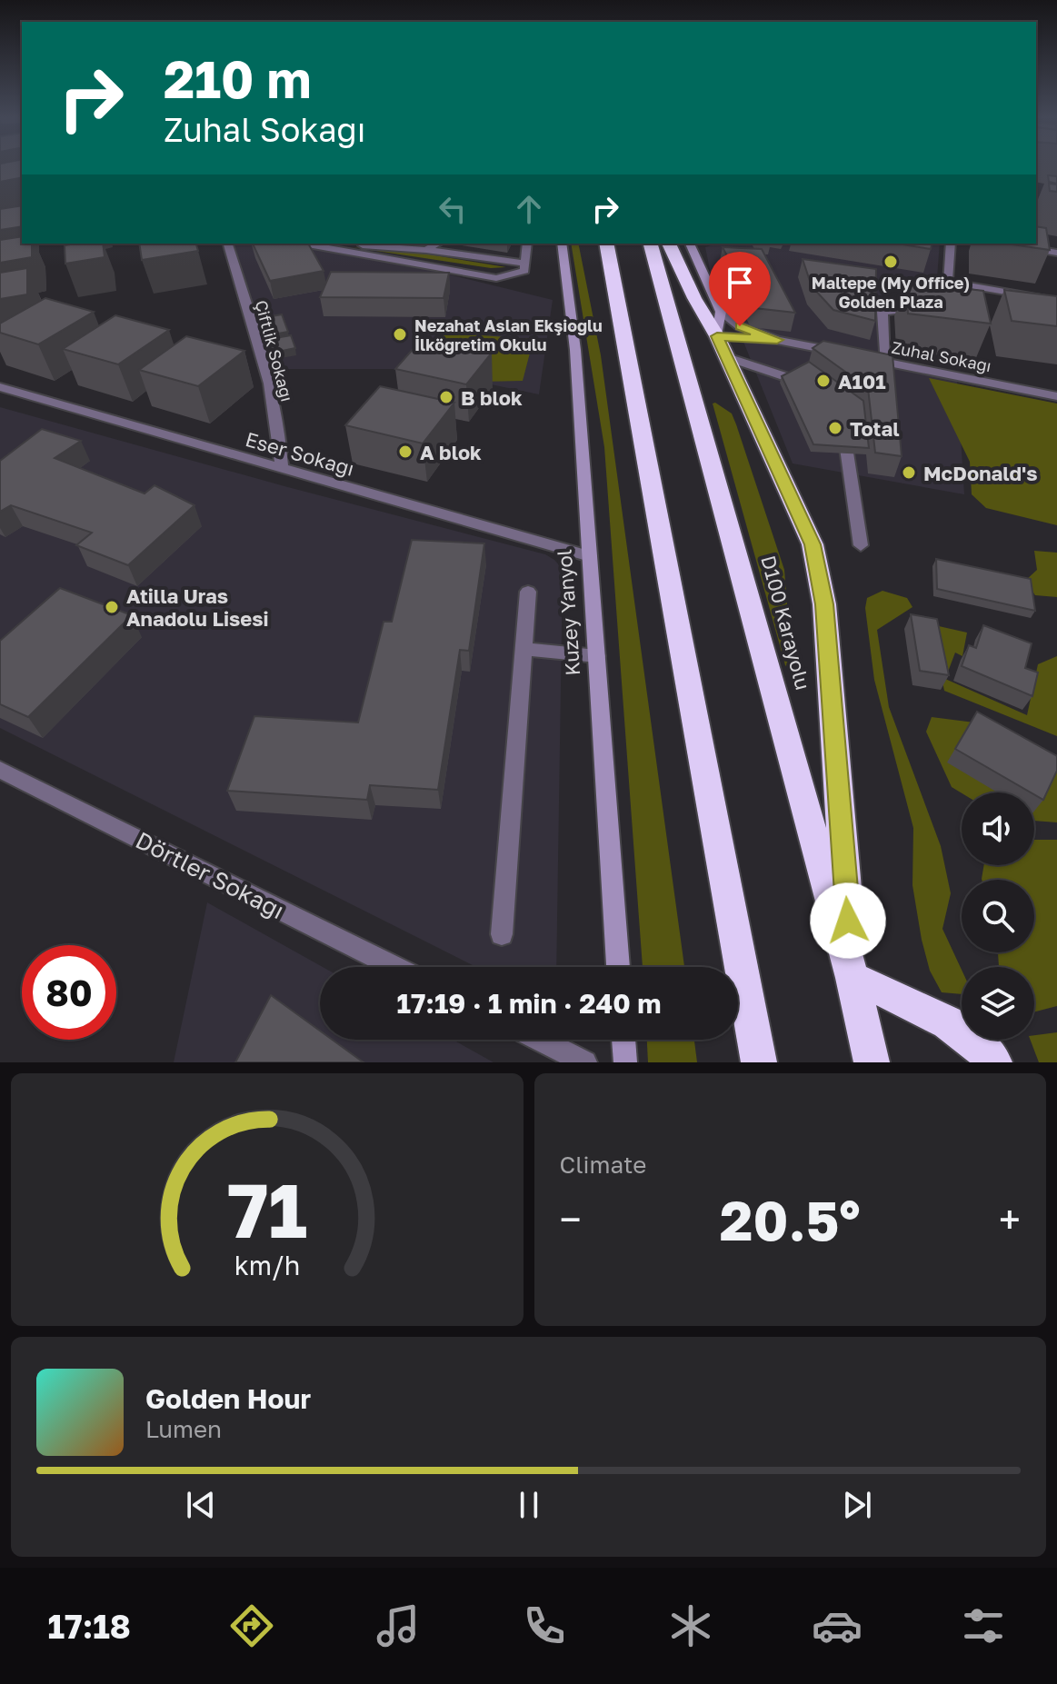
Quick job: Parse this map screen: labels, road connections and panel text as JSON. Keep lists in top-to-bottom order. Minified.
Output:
{"streets":{"highway":["D100 Karayolu"],"main road":["Kuzey Yanyol"],"street":["Çiftlik Sokağı","Zuhal Sokağı","Eser Sokağı","Dörtler Sokağı"]},"crossings":[["Çiftlik Sokağı","Eser Sokağı"],["Eser Sokağı","Kuzey Yanyol"]],"places":["Maltepe (My Office) Golden Plaza","Nezahat Aslan Ekşioğlu İlköğretim Okulu","A101","B blok","Total","A blok","McDonald's","Atilla Uras Anadolu Lisesi"],"page":{"turn":["210 m","Zuhal Sokağı"],"limit":"80","trip":"17:19 · 1 min · 240 m","tile":"Climate","heat":["−","20.5°","+"],"song":["Golden Hour","Lumen"],"tabs":"17:18","gauge":["71","km/h"]}}
